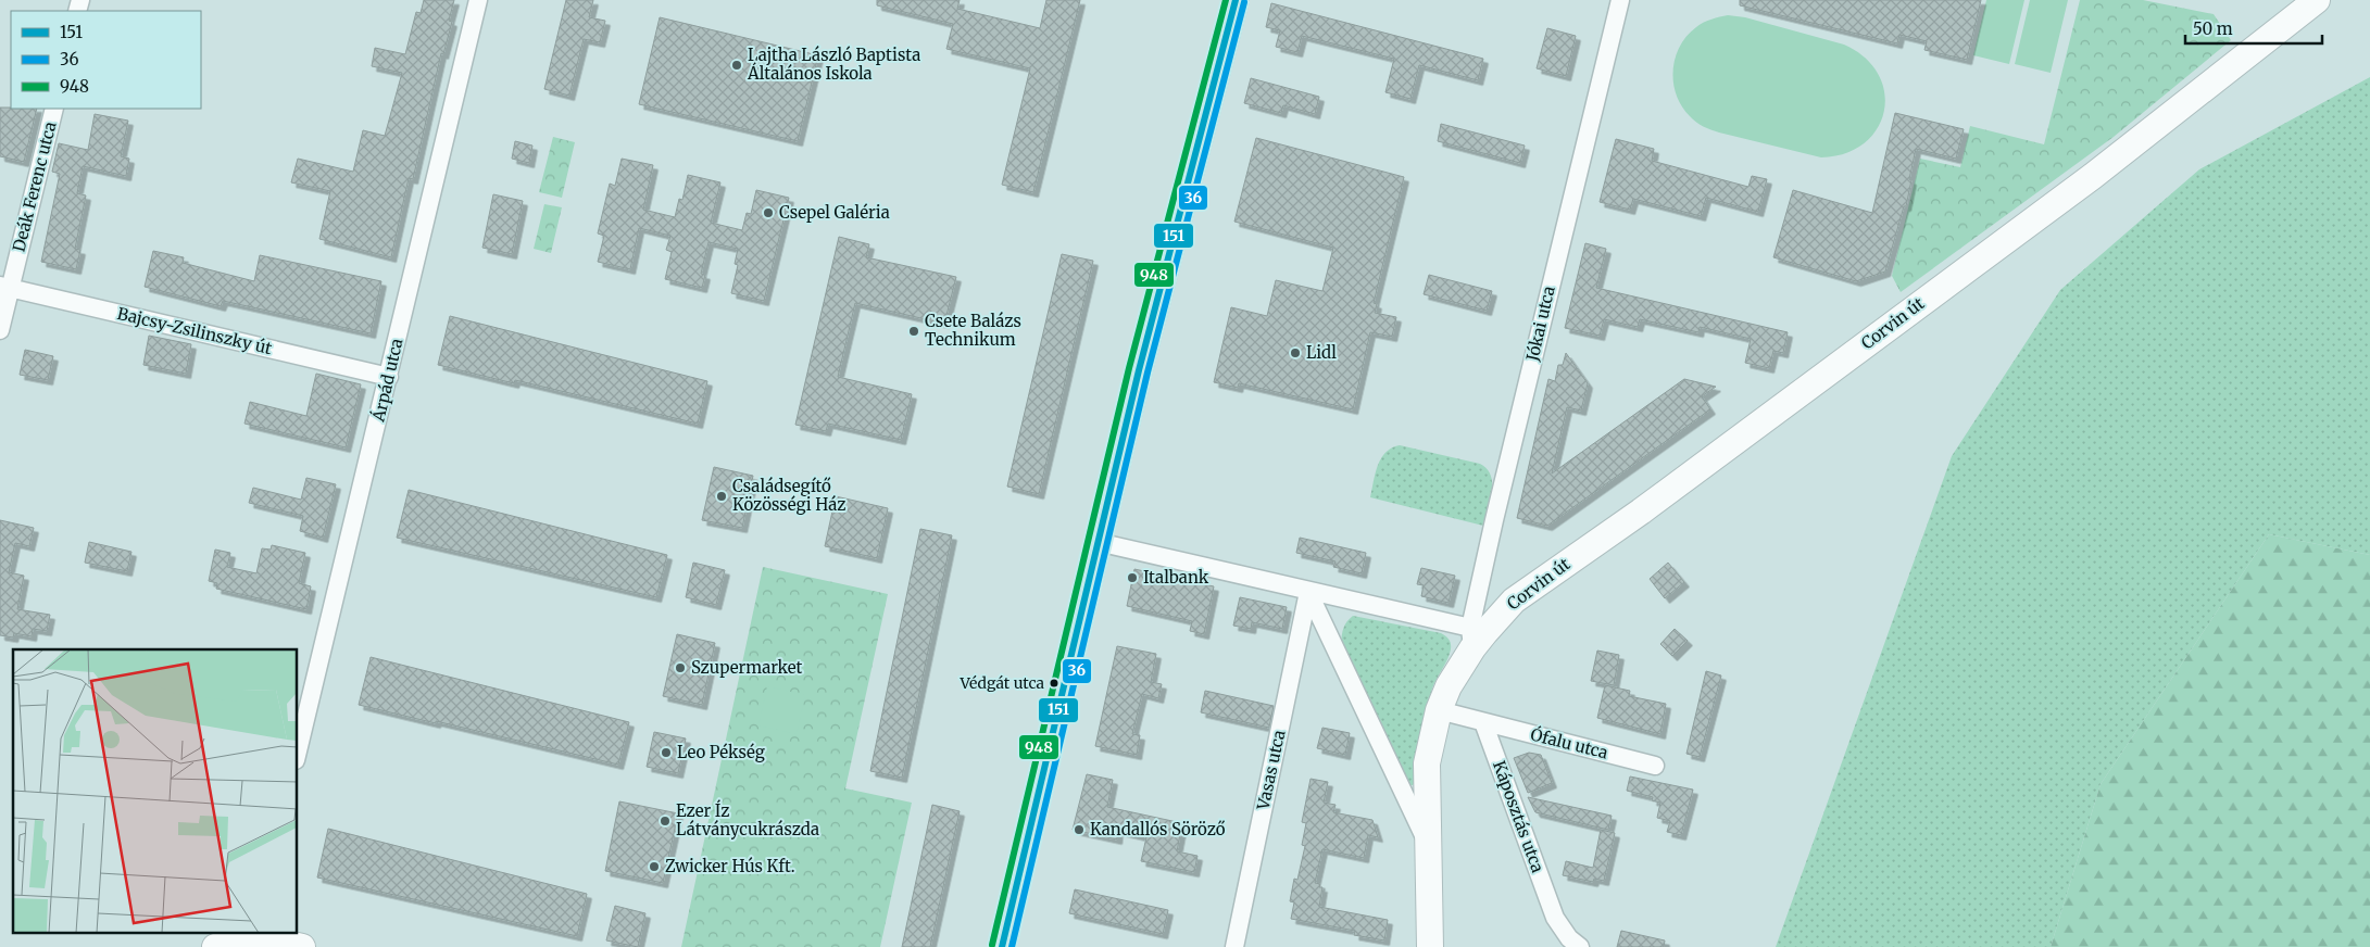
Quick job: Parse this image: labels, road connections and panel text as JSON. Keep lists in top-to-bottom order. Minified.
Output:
{"streets":{"main road":["Corvin út"],"street":["Deák Ferenc utca","Jókai utca","Bajcsy-Zsilinszky út","Árpád utca","Ófalu utca","Vasas utca","Káposztás utca"]},"crossings":[["Deák Ferenc utca","Bajcsy-Zsilinszky út"],["Jókai utca","Corvin út"],["Bajcsy-Zsilinszky út","Árpád utca"],["Ófalu utca","Káposztás utca"]],"places":["Lajtha László Baptista Általános Iskola","Csepel Galéria","Csete Balázs Technikum","Lidl","Családsegítő Közösségi Ház","Italbank","Szupermarket","Védgát utca","Leo Pékség","Ezer Íz Látványcukrászda","Kandallós Söröző","Zwicker Hús Kft."],"lines":["transit line 151","transit line 948","transit line 36"],"legend":["151","36","948"],"scale_bar":"50 m"}
